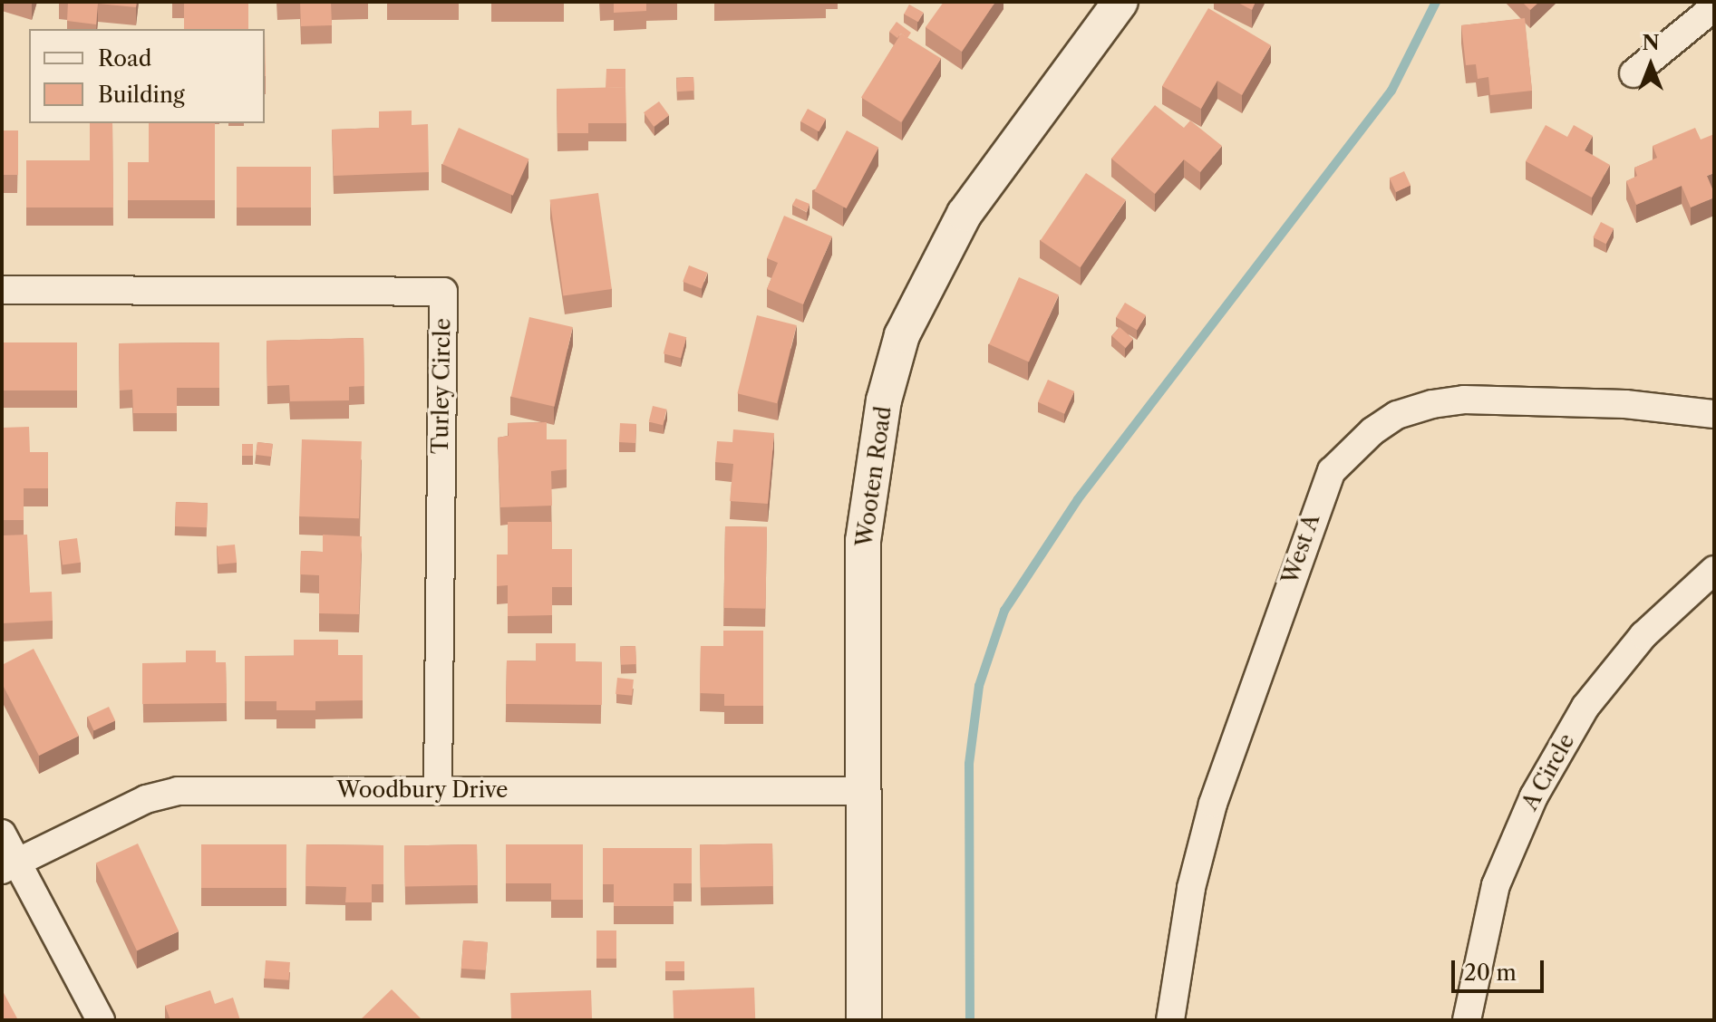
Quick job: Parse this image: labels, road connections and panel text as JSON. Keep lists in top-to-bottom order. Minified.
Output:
{"streets":{"street":["Turley Circle","Wooten Road","West A","A Circle","Woodbury Drive"]},"crossings":[["Turley Circle","Woodbury Drive"],["Wooten Road","Woodbury Drive"]],"legend":["Road","Building"],"scale_bar":"20 m","north":"top"}
